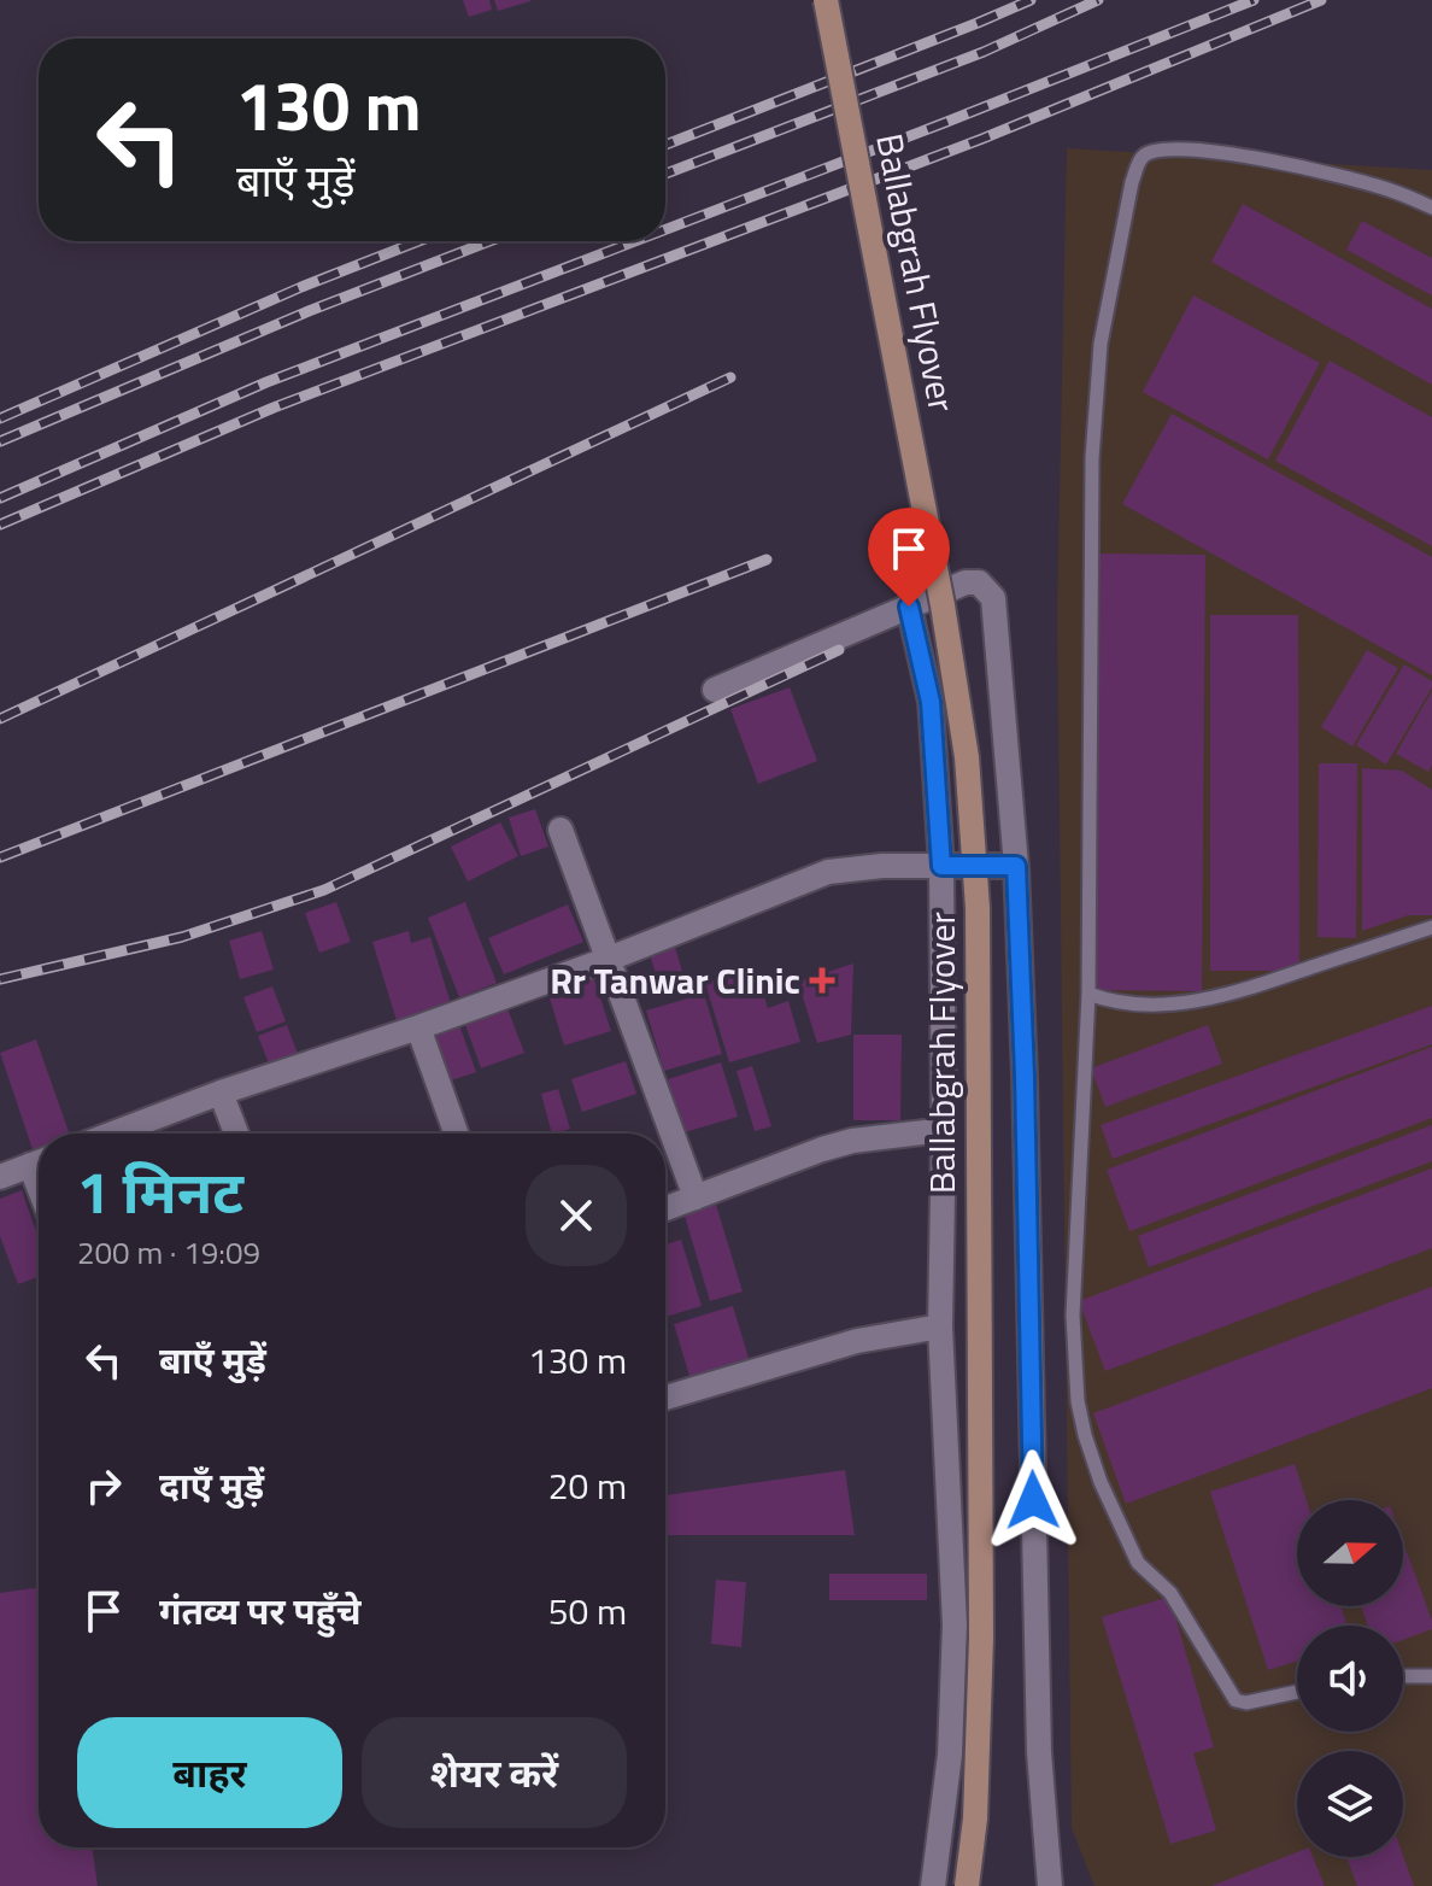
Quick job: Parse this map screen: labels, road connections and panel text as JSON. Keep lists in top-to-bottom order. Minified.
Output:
{"streets":{"main road":["Ballabgrah Flyover"]},"places":{"health":["Rr Tanwar Clinic"]},"north":"right","page":{"turn":["130 m","बाएँ मुड़ें"],"heading":["1 मिनट","200 m · 19:09"],"list":[{"name":"बाएँ मुड़ें","value":"130 m"},{"name":"दाएँ मुड़ें","value":"20 m"},{"name":"गंतव्य पर पहुँचे","value":"50 m"}],"buttons":["बाहर","शेयर करें"]}}
